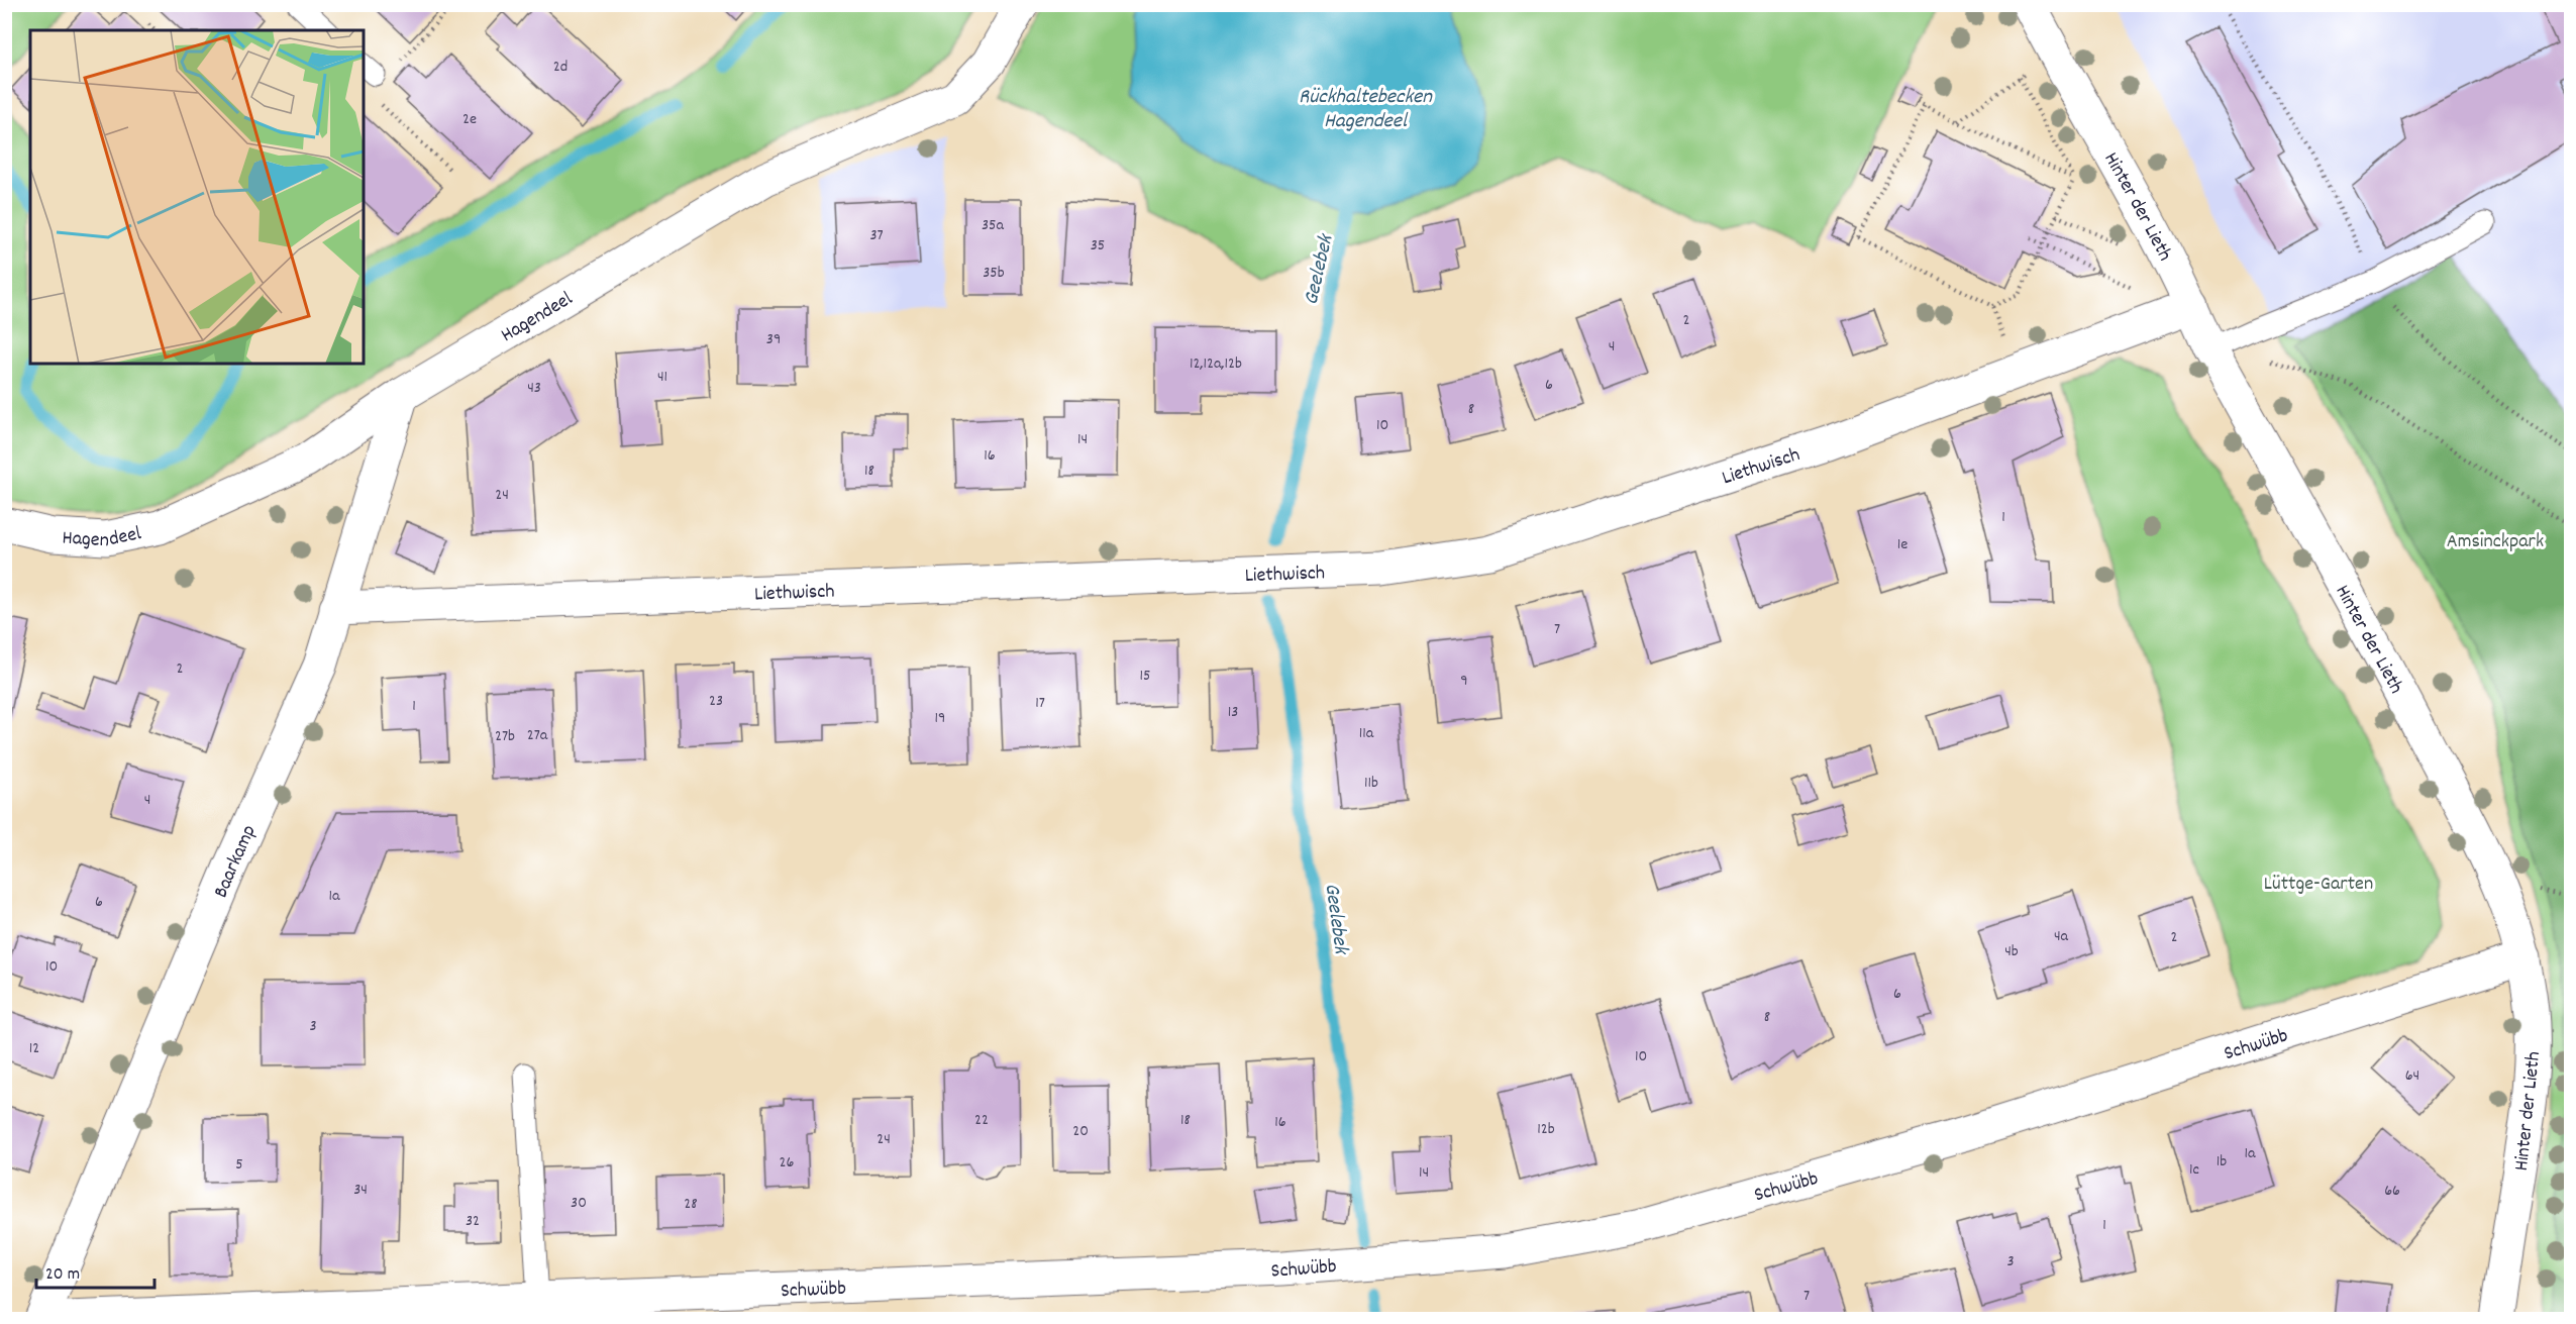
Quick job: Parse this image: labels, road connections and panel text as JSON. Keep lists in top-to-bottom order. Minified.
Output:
{"streets":{"street":["Hinter der Lieth","Hagendeel","Liethwisch","Baarkamp","Schwübb"]},"crossings":[["Hinter der Lieth","Liethwisch"],["Hinter der Lieth","Schwübb"],["Hagendeel","Baarkamp"],["Liethwisch","Baarkamp"],["Baarkamp","Schwübb"]],"water":["Rückhaltebecken Hagendeel","Geelebek"],"parks":["Amsinckpark","Lüttge-Garten"],"house_numbers":["2d","2e","35a","37","35","35b","2","39","4","12,12a,12b","41","6","43","8","10","14","16","18","24","1","1e","7","2","15","9","23","17","1","13","19","11a","27a","27b","11b","4","1a","6","4a","2","4b","10","6","8","3","12","10","64","22","18","16","12b","20","24","1a","1b","26","5","1c","14","34","66","30","28","32","1","3","7"],"scale_bar":"20 m"}
